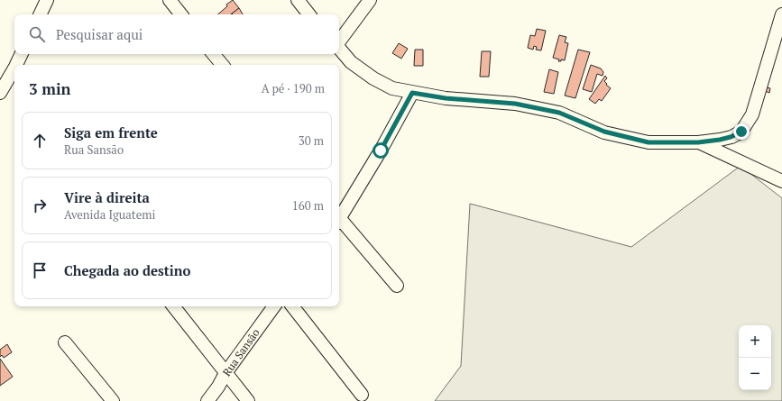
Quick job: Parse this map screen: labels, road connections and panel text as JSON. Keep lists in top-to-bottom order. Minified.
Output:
{"streets":{"street":["Rua Sansão"]},"page":{"search":"Pesquisar aqui","heading":["3 min","A pé · 190 m"],"list":[["Siga em frente","Rua Sansão","30 m"],["Vire à direita","Avenida Iguatemi","160 m"],"Chegada ao destino"],"map_buttons":["+","−"]}}
